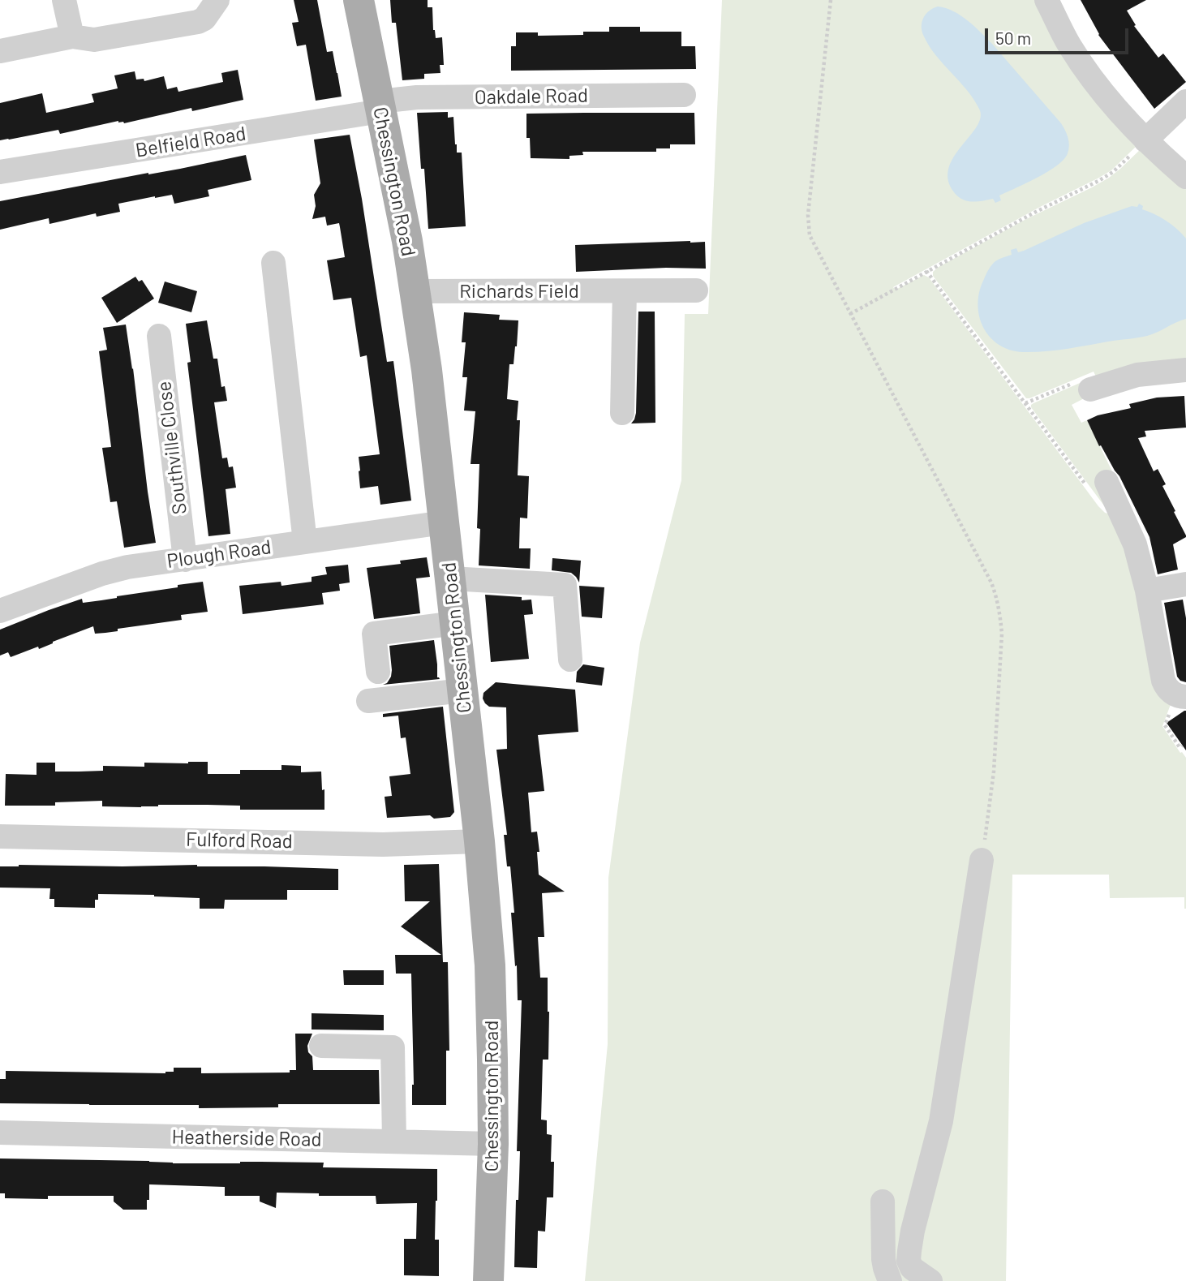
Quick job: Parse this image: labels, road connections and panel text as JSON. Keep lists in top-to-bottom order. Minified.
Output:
{"streets":{"main road":["Chessington Road"],"street":["Oakdale Road","Belfield Road","Richards Field","Southville Close","Plough Road","Fulford Road","Heatherside Road"]},"crossings":[["Oakdale Road","Belfield Road"],["Oakdale Road","Chessington Road"],["Belfield Road","Chessington Road"],["Chessington Road","Richards Field"],["Chessington Road","Plough Road"],["Chessington Road","Fulford Road"],["Chessington Road","Heatherside Road"],["Southville Close","Plough Road"]],"scale_bar":"50 m"}
